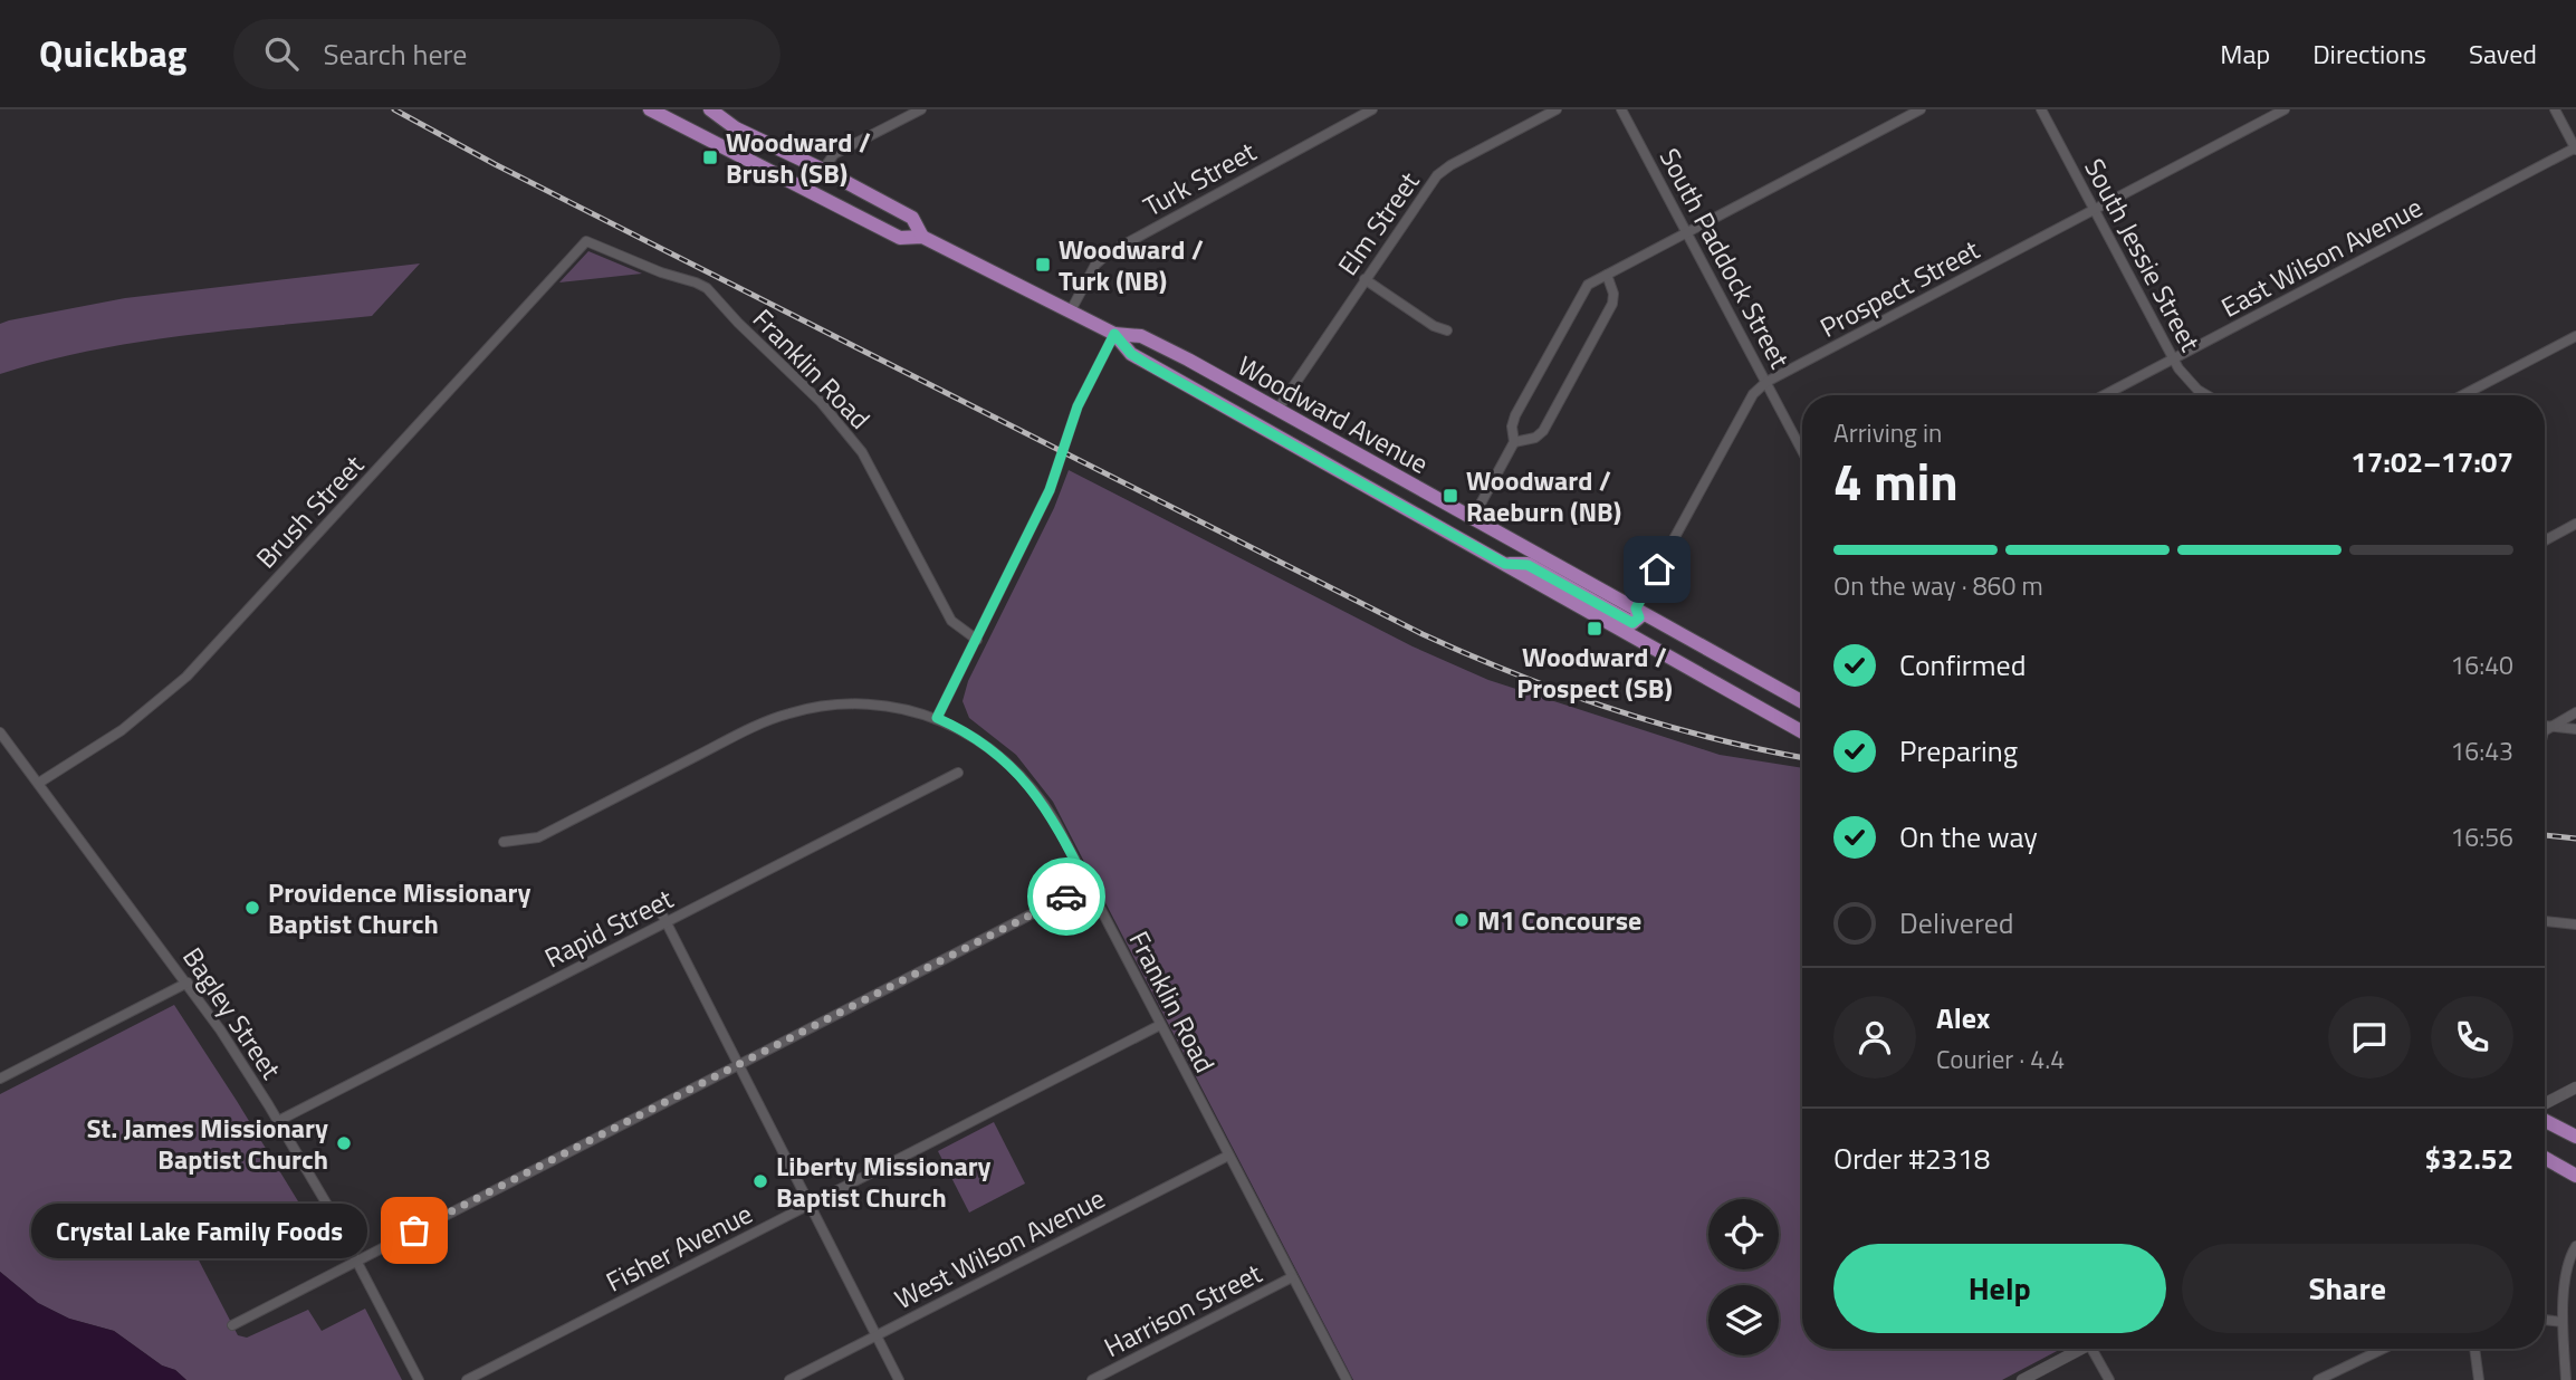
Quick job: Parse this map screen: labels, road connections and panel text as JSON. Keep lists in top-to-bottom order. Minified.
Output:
{"streets":{"main road":["Woodward Avenue"],"street":["Turk Street","Elm Street","South Jessie Street","East Wilson Avenue","South Paddock Street","Prospect Street","Franklin Road","Brush Street","Rapid Street","Bagley Street","Fisher Avenue","West Wilson Avenue","Harrison Street"]},"crossings":[["Turk Street","Woodward Avenue"],["Elm Street","Woodward Avenue"],["South Jessie Street","East Wilson Avenue"],["South Jessie Street","Prospect Street"],["South Paddock Street","Prospect Street"],["Prospect Street","Woodward Avenue"],["Franklin Road","Brush Street"],["Franklin Road","Fisher Avenue"],["Franklin Road","West Wilson Avenue"],["Franklin Road","Harrison Street"],["Brush Street","Bagley Street"],["Rapid Street","Bagley Street"]],"places":{"transit":["Woodward / Brush (SB)","Woodward / Turk (NB)","Woodward / Raeburn (NB)","Woodward / Prospect (SB)"],"other":["Providence Missionary Baptist Church","M1 Concourse","St. James Missionary Baptist Church","Liberty Missionary Baptist Church","Crystal Lake Family Foods"]},"page":{"header":"Quickbag","search":"Search here","nav":["Map","Directions","Saved"],"heading":["4 min","Arriving in","17:02–17:07"],"panel":["Alex","Courier · 4.4","Order #2318","$32.52"],"bar":"On the way · 860 m","list":[["Confirmed","16:40"],["Preparing","16:43"],["On the way","16:56"],"Delivered"],"bubble":"Crystal Lake Family Foods","buttons":["Help","Share"]}}
